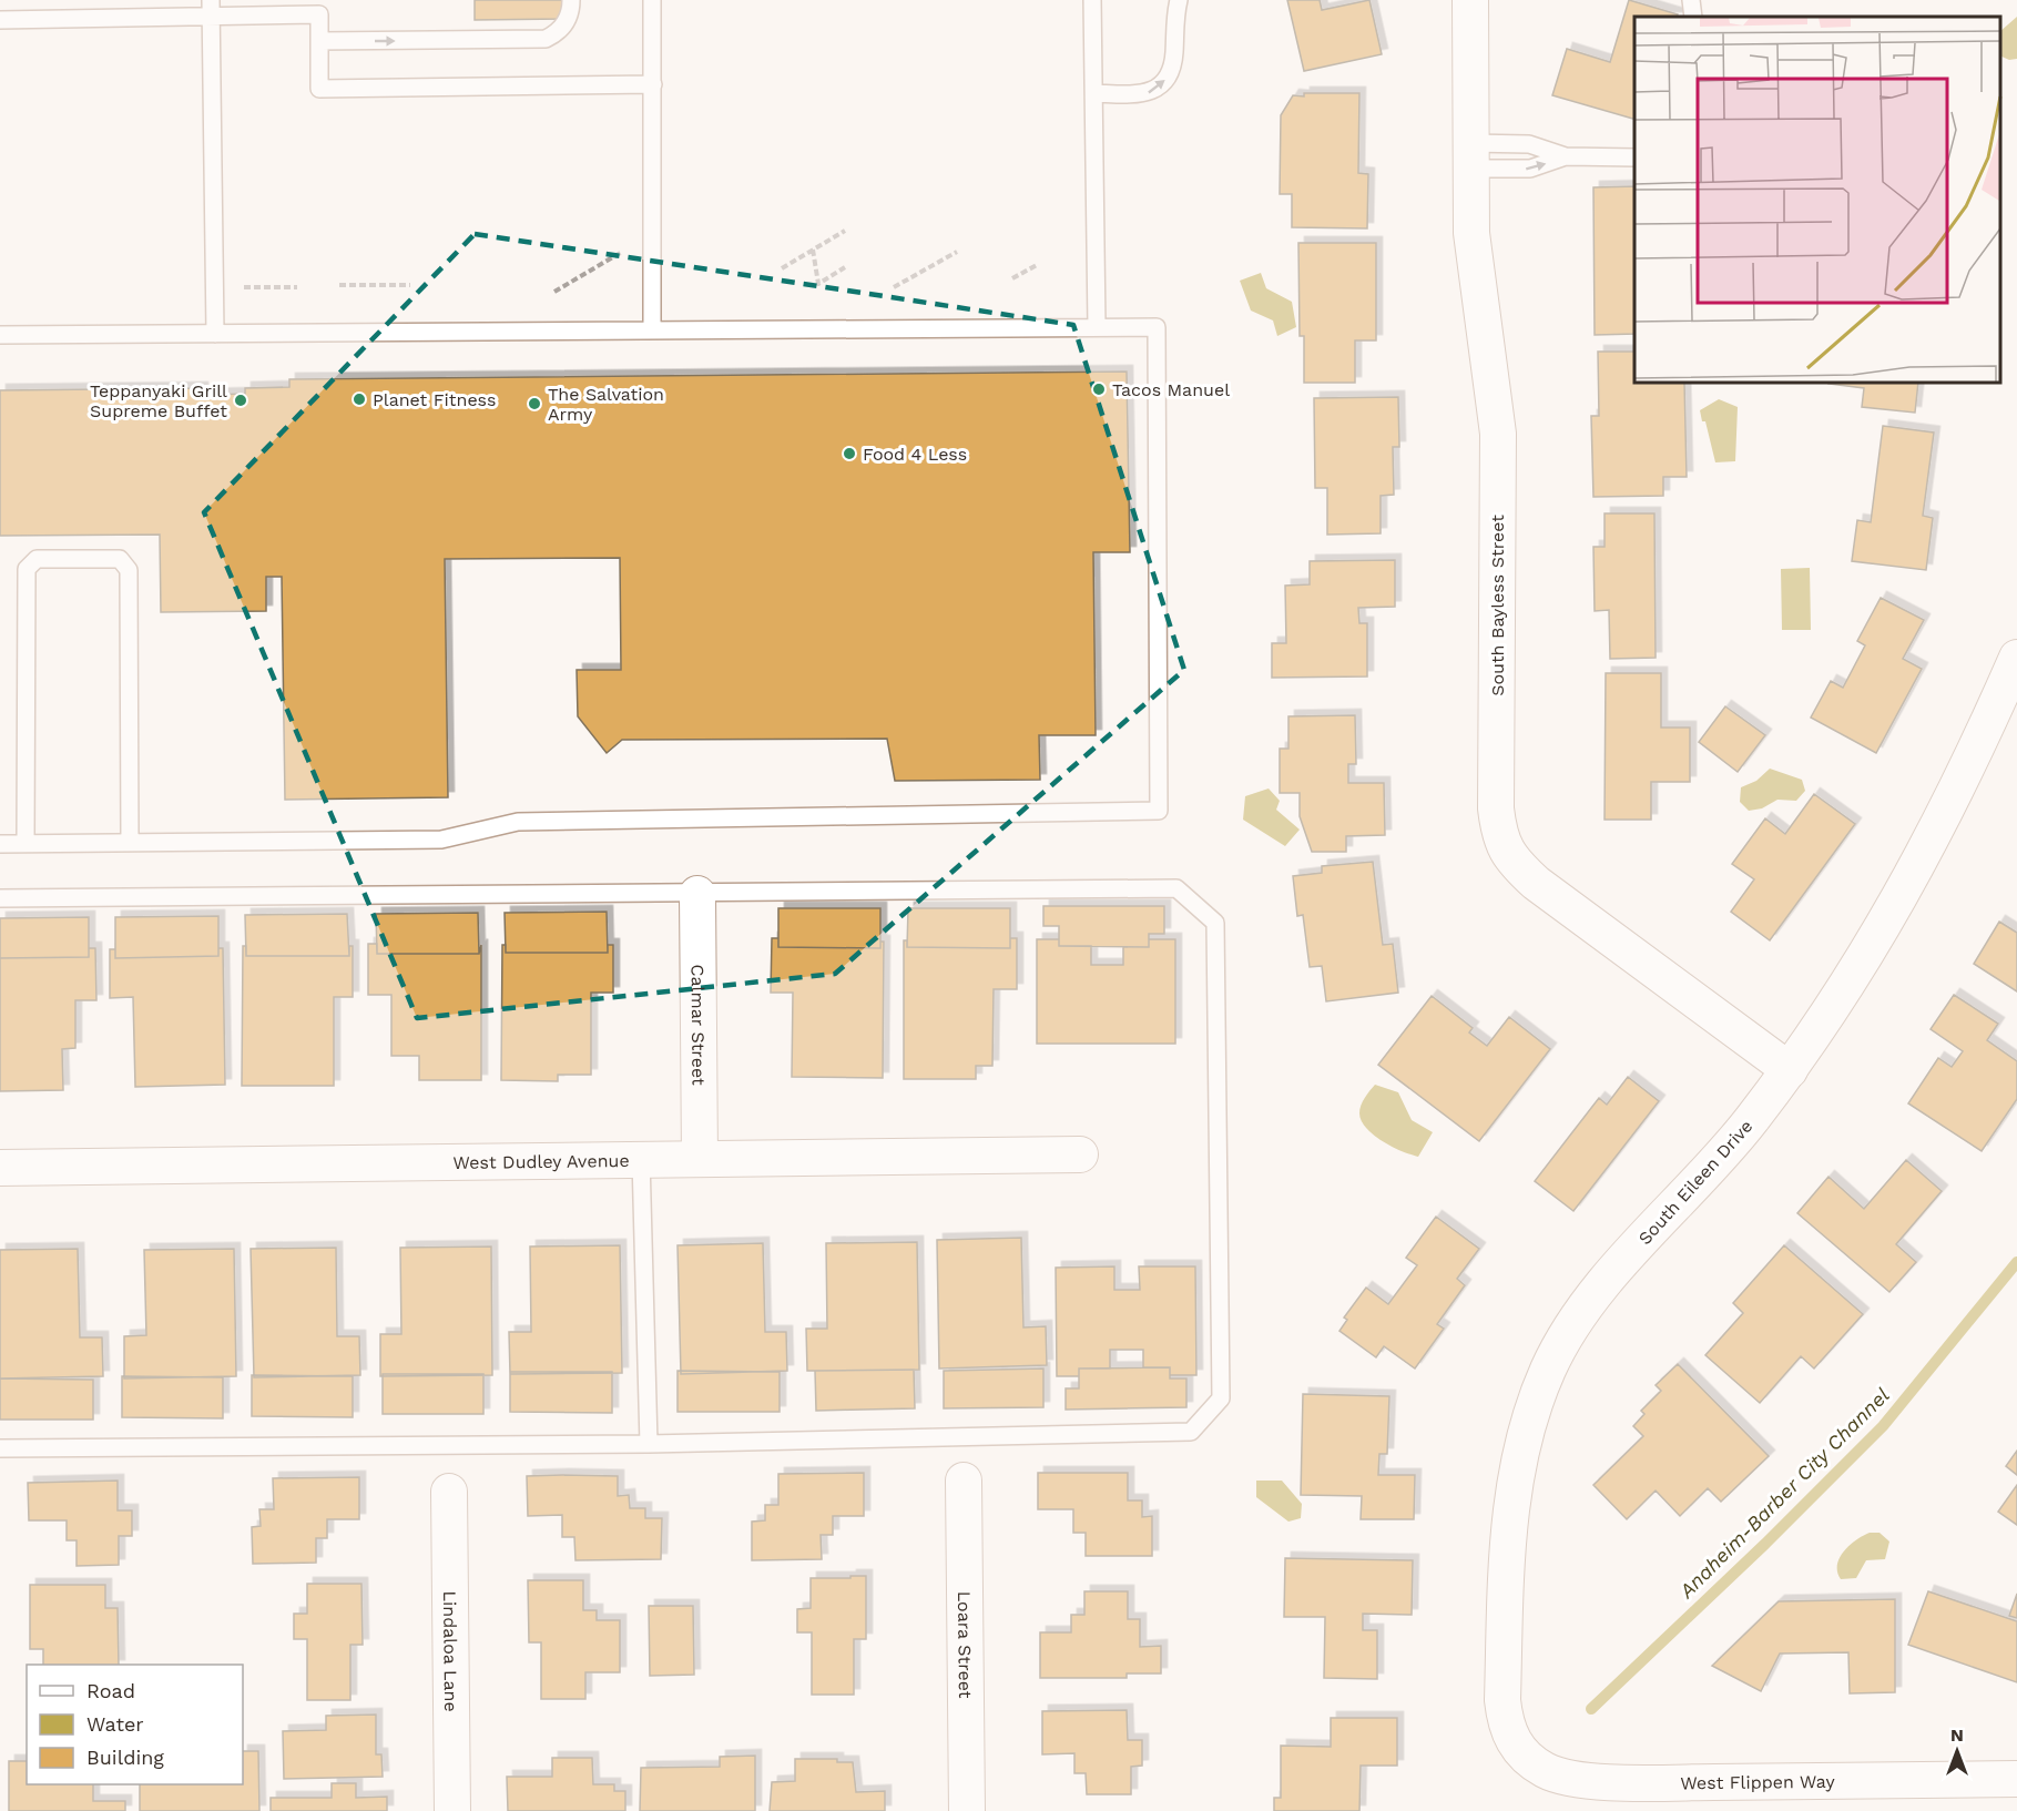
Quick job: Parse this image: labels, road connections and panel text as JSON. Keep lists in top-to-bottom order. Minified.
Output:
{"streets":{"street":["South Bayless Street","Calmar Street","West Dudley Avenue","South Eileen Drive","Loara Street","Lindaloa Lane","West Flippen Way"]},"crossings":[["South Bayless Street","South Eileen Drive"],["Calmar Street","West Dudley Avenue"],["South Eileen Drive","West Flippen Way"]],"water":["Anaheim-Barber City Channel"],"places":["Tacos Manuel","Planet Fitness","Teppanyaki Grill Supreme Buffet","The Salvation Army","Food 4 Less"],"legend":["Road","Water","Building"],"north":"top"}
